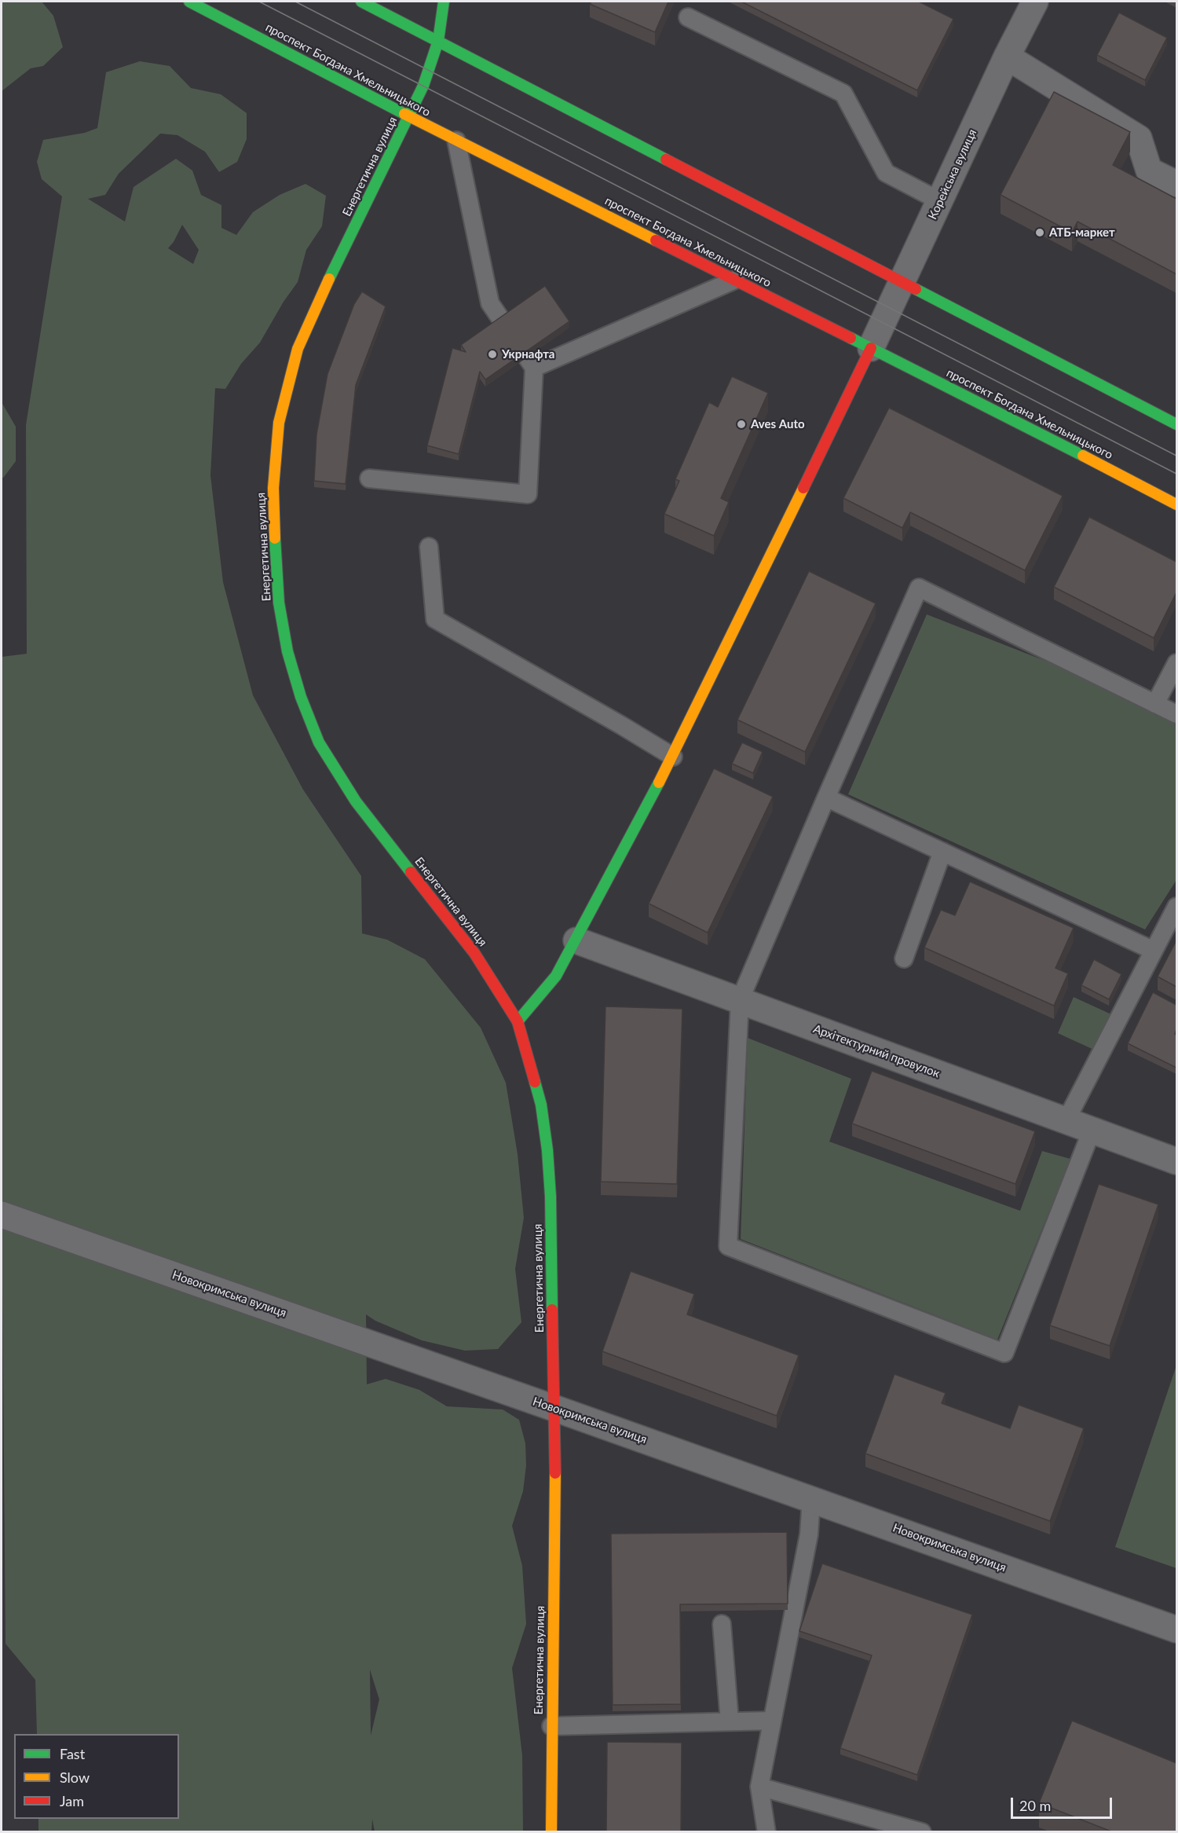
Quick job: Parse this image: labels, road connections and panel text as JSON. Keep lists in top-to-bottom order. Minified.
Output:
{"streets":{"main road":["проспект Богдана Хмельницького","Енергетична вулиця"],"street":["Корейська вулиця","Архітектурний провулок","Новокримська вулиця"]},"crossings":[["проспект Богдана Хмельницького","Енергетична вулиця"],["проспект Богдана Хмельницького","Корейська вулиця"],["Енергетична вулиця","Новокримська вулиця"]],"places":["АТБ-маркет","Укрнафта","Aves Auto"],"legend":["Fast","Slow","Jam"],"scale_bar":"20 m"}
